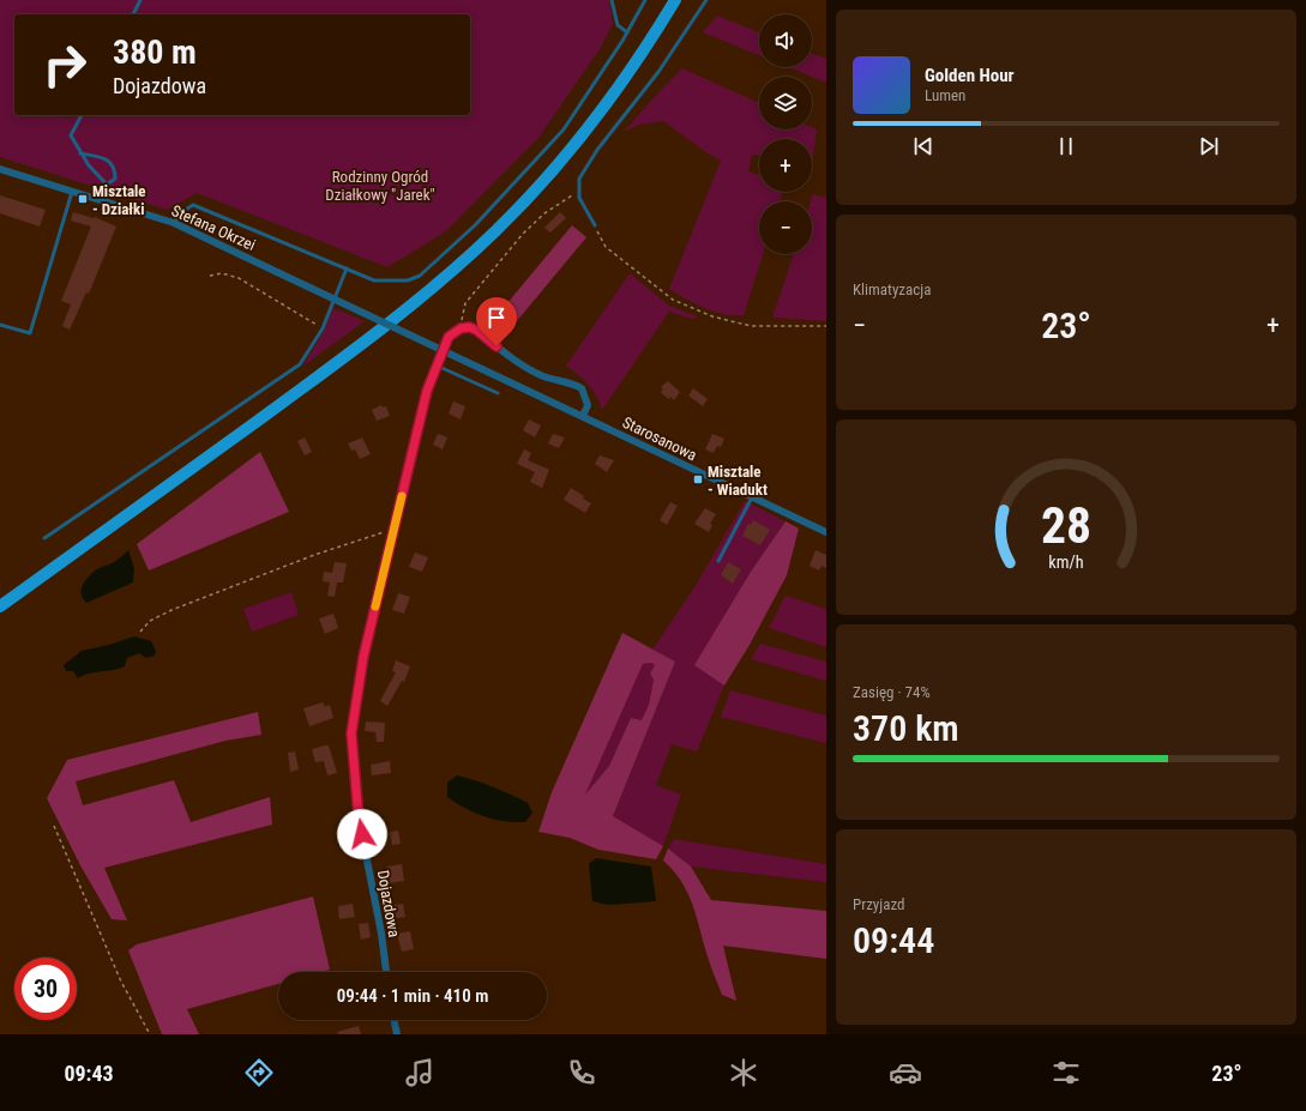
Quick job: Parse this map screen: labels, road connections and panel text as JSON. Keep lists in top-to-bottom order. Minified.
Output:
{"streets":{"street":["Stefana Okrzei","Starosanowa","Dojazdowa"]},"crossings":[["Stefana Okrzei","Starosanowa"]],"parks":["Rodzinny Ogród Działkowy \"Jarek\""],"places":{"transit":["Misztale - Działki","Misztale - Wiadukt"]},"page":{"map_buttons":["+","−"],"turn":["380 m","Dojazdowa"],"song":["Golden Hour","Lumen"],"tile":["Klimatyzacja",["Zasięg · 74%","370 km"],["Przyjazd","09:44"]],"heat":["−","23°","+"],"limit":"30","trip":"09:44 · 1 min · 410 m","tabs":["09:43","23°"],"gauge":["28","km/h"]}}
